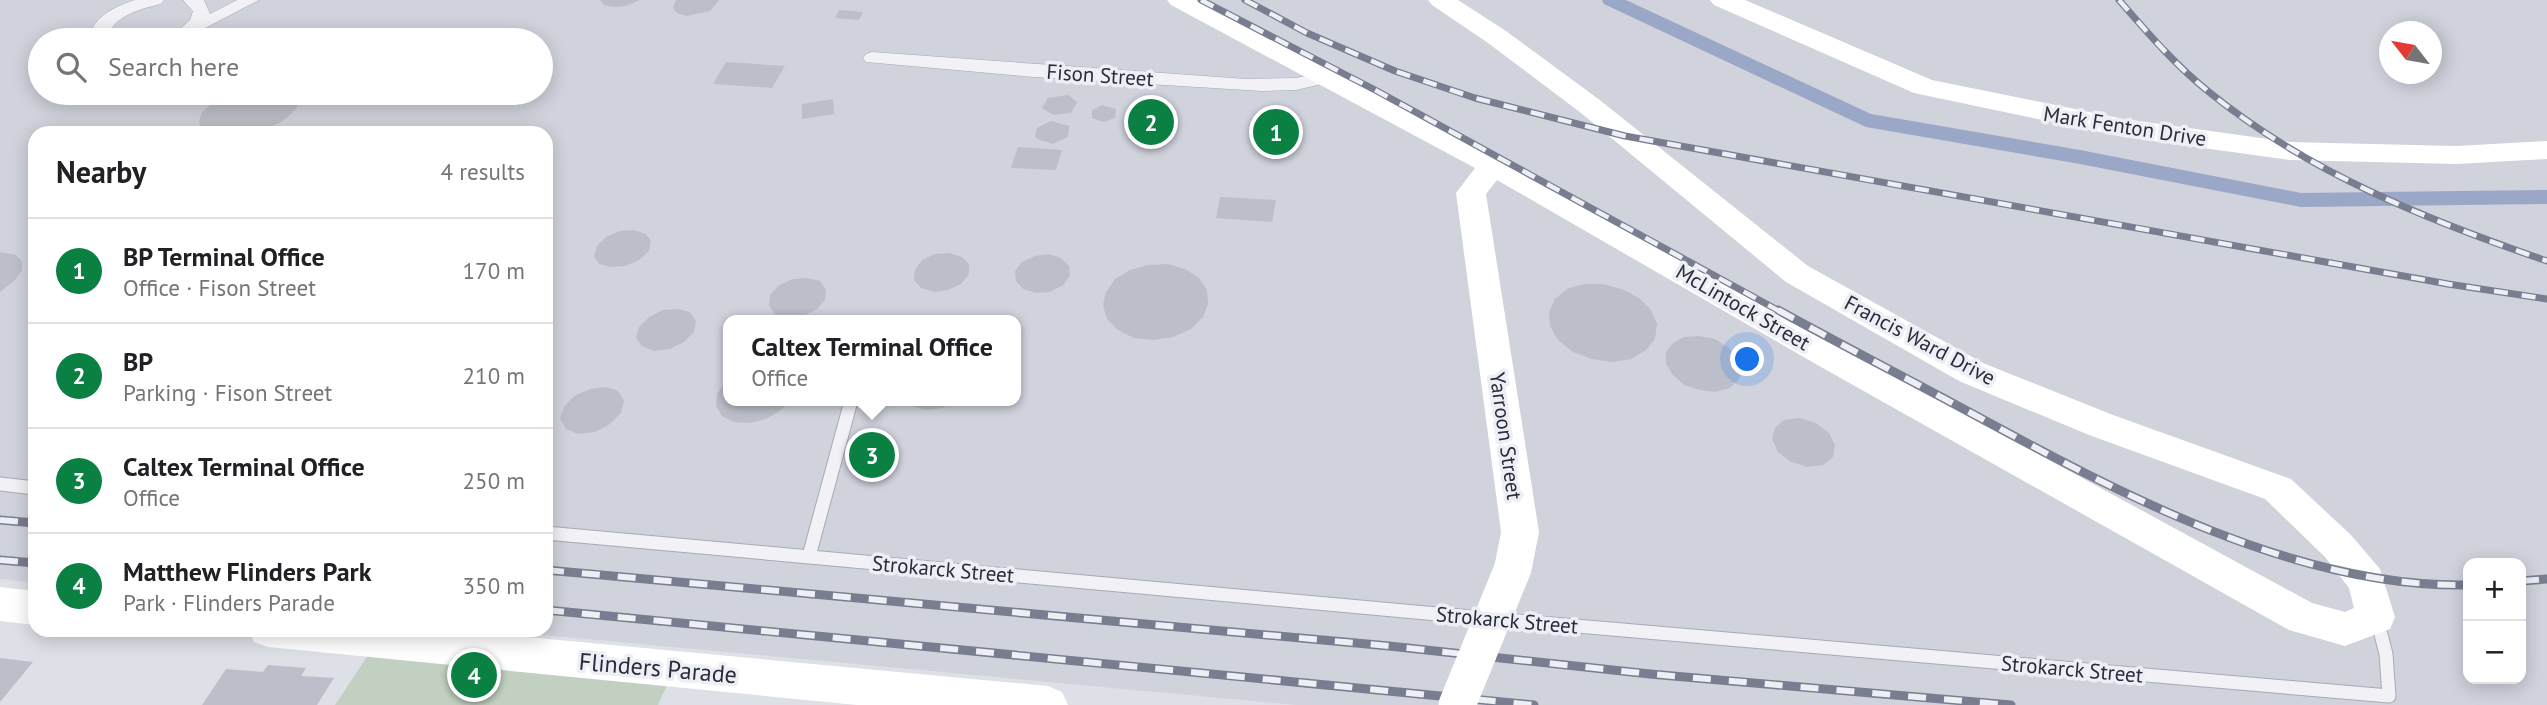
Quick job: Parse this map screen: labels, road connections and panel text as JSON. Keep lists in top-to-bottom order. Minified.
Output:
{"streets":{"street":["Fison Street","Mark Fenton Drive","McLintock Street","Francis Ward Drive","Yarroon Street","Flinders Parade"],"lane":["Strokarck Street"]},"crossings":[["Fison Street","McLintock Street"],["McLintock Street","Francis Ward Drive"],["McLintock Street","Yarroon Street"],["McLintock Street","Strokarck Street"],["Francis Ward Drive","Strokarck Street"]],"north":"top left","page":{"search":"Search here","pins":["2","1","3","4"],"heading":["Nearby","4 results"],"list":[{"mark":"1","name":"BP Terminal Office","note":"Office · Fison Street","value":"170 m"},{"mark":"2","name":"BP","note":"Parking · Fison Street","value":"210 m"},{"mark":"3","name":"Caltex Terminal Office","note":"Office","value":"250 m"},{"mark":"4","name":"Matthew Flinders Park","note":"Park · Flinders Parade","value":"350 m"}],"popup":["Caltex Terminal Office","Office"],"map_buttons":["+","−"]}}
